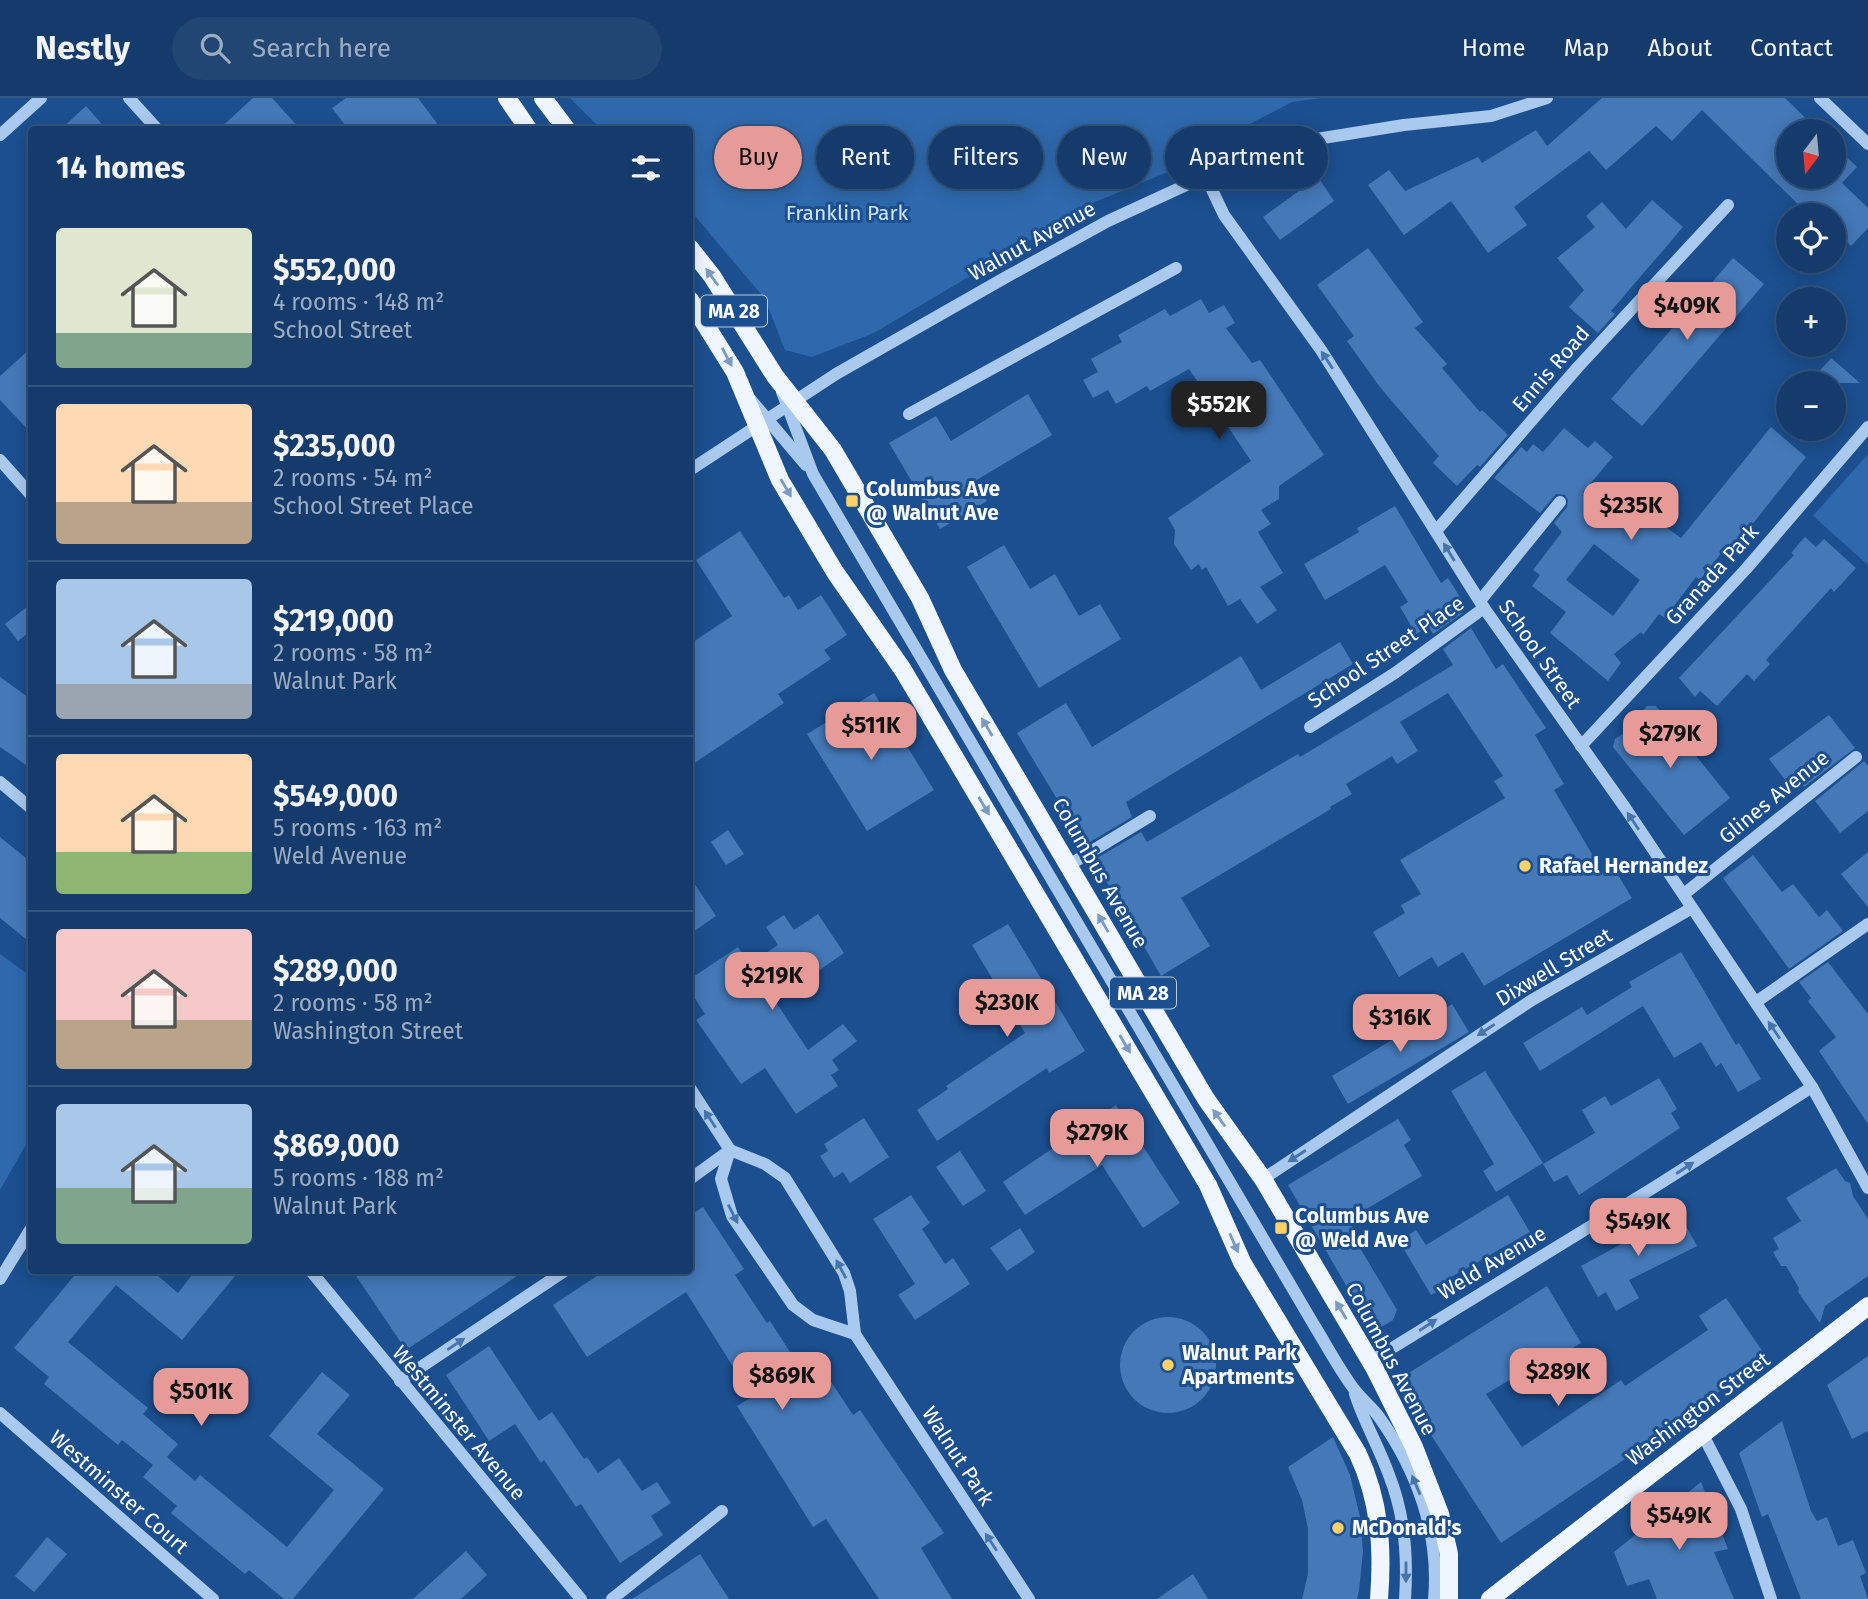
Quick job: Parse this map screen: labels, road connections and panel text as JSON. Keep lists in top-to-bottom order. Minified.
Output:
{"streets":{"main road":["MA 28","Columbus Avenue","Washington Street"],"street":["Walnut Avenue","Ennis Road","Granada Park","School Street Place","School Street","Glines Avenue","Dixwell Street","Weld Avenue","Westminster Avenue","Walnut Park","Westminster Court"]},"crossings":[["Walnut Avenue","MA 28"],["Walnut Avenue","Columbus Avenue"],["MA 28","Columbus Avenue"],["Ennis Road","School Street"],["Granada Park","School Street"],["School Street Place","School Street"],["School Street","Glines Avenue"],["School Street","Dixwell Street"],["School Street","Weld Avenue"],["Columbus Avenue","Dixwell Street"],["Columbus Avenue","Weld Avenue"]],"one_way":["School Street","Dixwell Street","Weld Avenue"],"parks":["Franklin Park"],"places":{"transit":["Columbus Ave @ Walnut Ave","Columbus Ave @ Weld Ave"],"other":["Rafael Hernandez","Walnut Park Apartments","McDonald's"]},"north":"bottom","page":{"header":"Nestly","search":"Search here","nav":["Home","Map","About","Contact"],"map_buttons":["+","−"],"chip":["Buy","Rent","Filters","New","Apartment"],"heading":"14 homes","list":[{"name":"$552,000","note":"4 rooms · 148 m² · School Street"},{"name":"$235,000","note":"2 rooms · 54 m² · School Street Place"},{"name":"$219,000","note":"2 rooms · 58 m² · Walnut Park"},{"name":"$549,000","note":"5 rooms · 163 m² · Weld Avenue"},{"name":"$289,000","note":"2 rooms · 58 m² · Washington Street"},{"name":"$869,000","note":"5 rooms · 188 m² · Walnut Park"}],"price":["$409K","$552K","$235K","$511K","$279K","$219K","$230K","$316K","$279K","$549K","$289K","$869K","$501K","$549K"]}}
